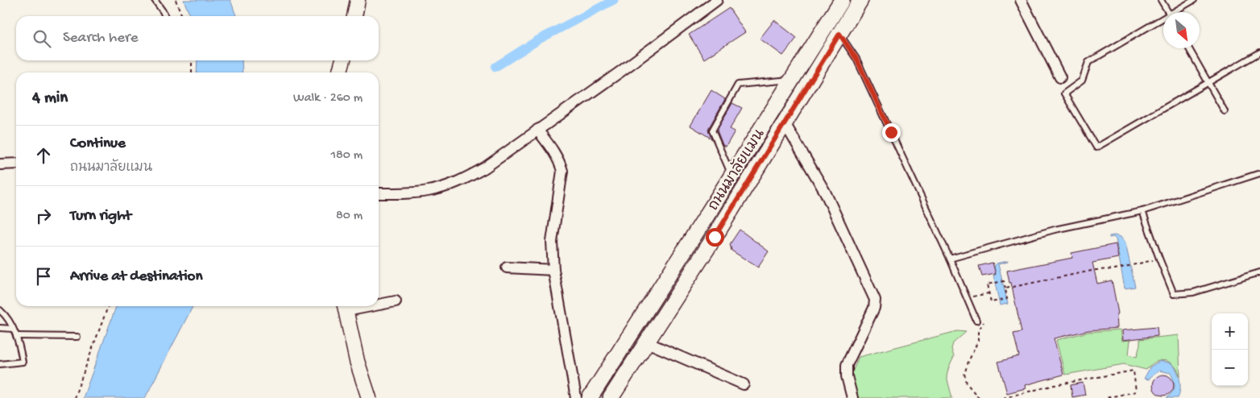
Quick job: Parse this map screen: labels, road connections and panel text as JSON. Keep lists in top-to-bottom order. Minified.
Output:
{"streets":{"main road":["ถนนมาลัยแมน"]},"north":"bottom right","page":{"search":"Search here","heading":["4 min","Walk · 260 m"],"list":[["Continue","ถนนมาลัยแมน","180 m"],["Turn right","80 m"],"Arrive at destination"],"map_buttons":["+","−"]}}
